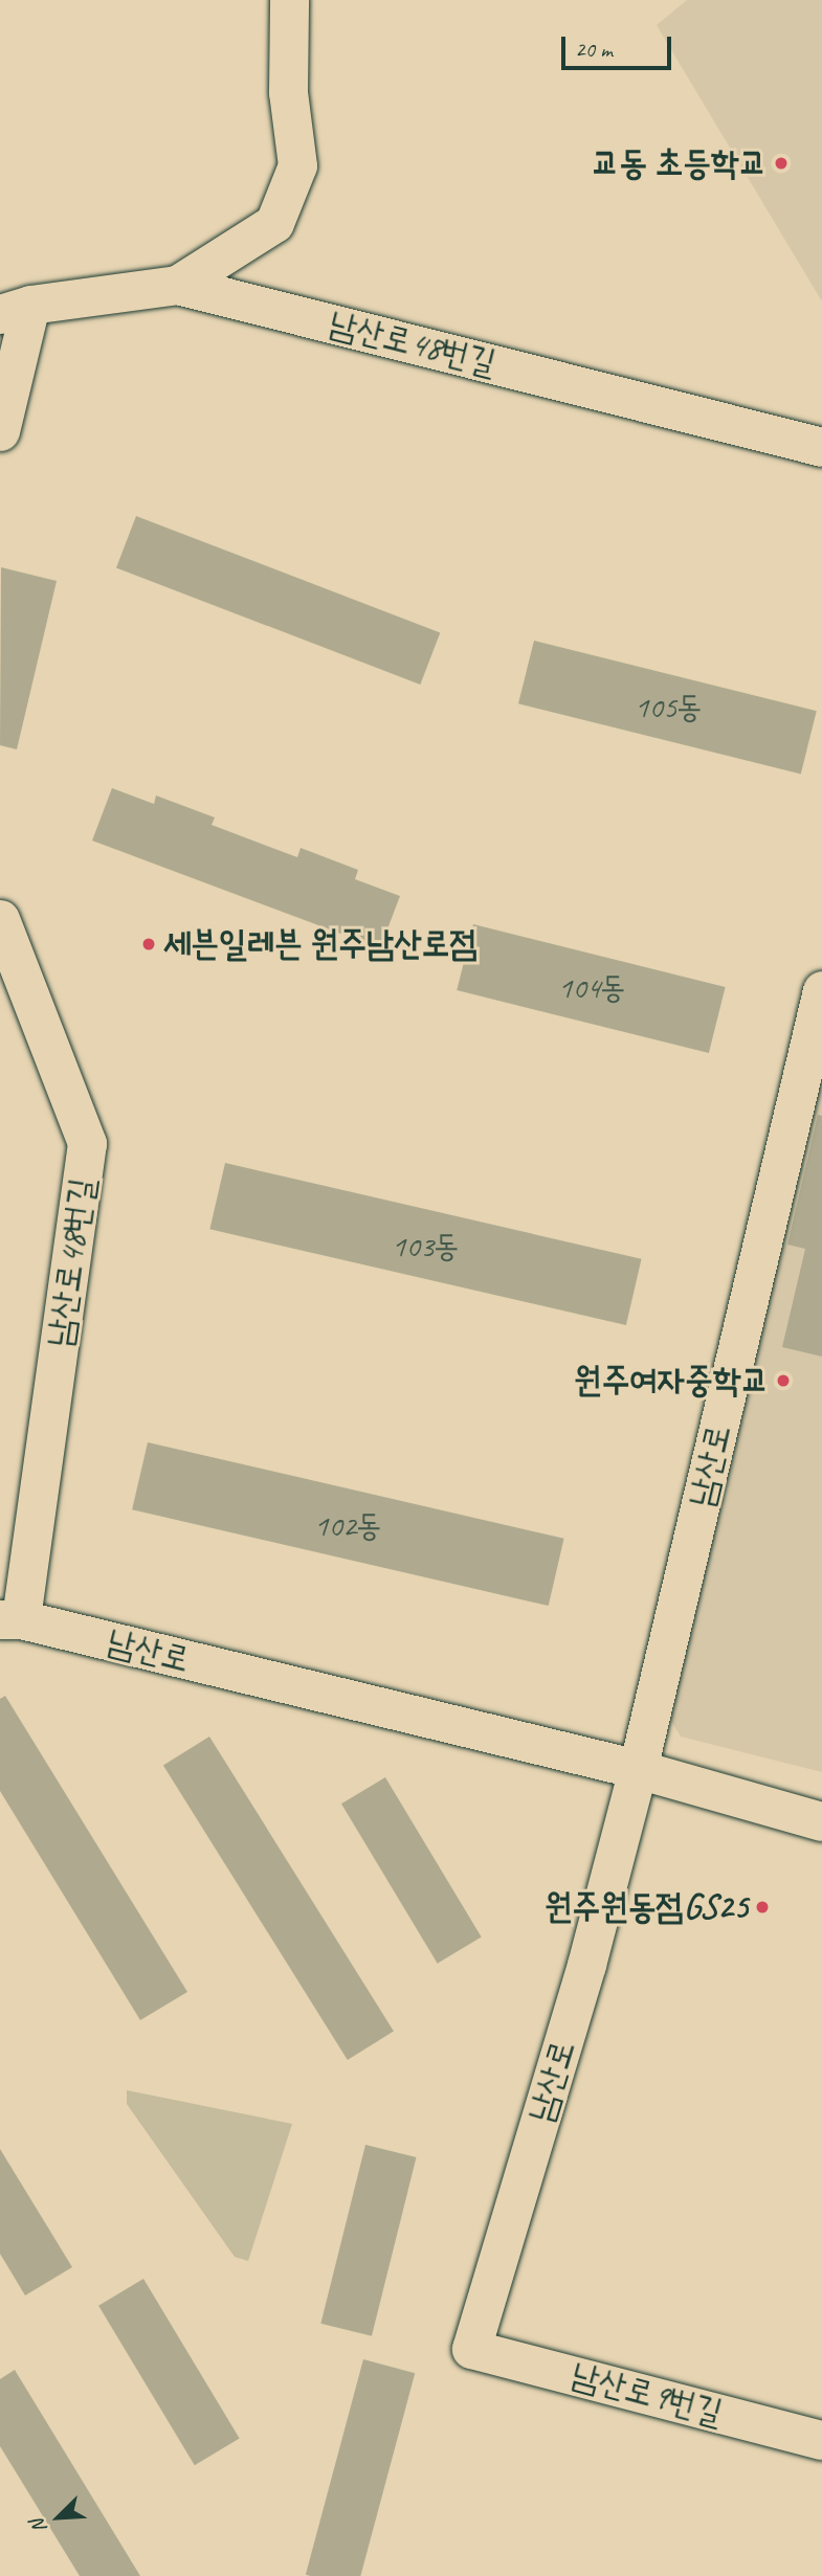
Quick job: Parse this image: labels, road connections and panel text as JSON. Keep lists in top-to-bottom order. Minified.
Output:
{"streets":{"street":["남산로48번길","남산로","남산로9번길"]},"crossings":[["남산로48번길","남산로"],["남산로","남산로9번길"]],"places":["교동 초등학교","세븐일레븐 원주남산로점","원주여자중학교","원주원동점GS25"],"house_numbers":["105동","104동","103동","102동"],"scale_bar":"20 m","north":"bottom left"}
